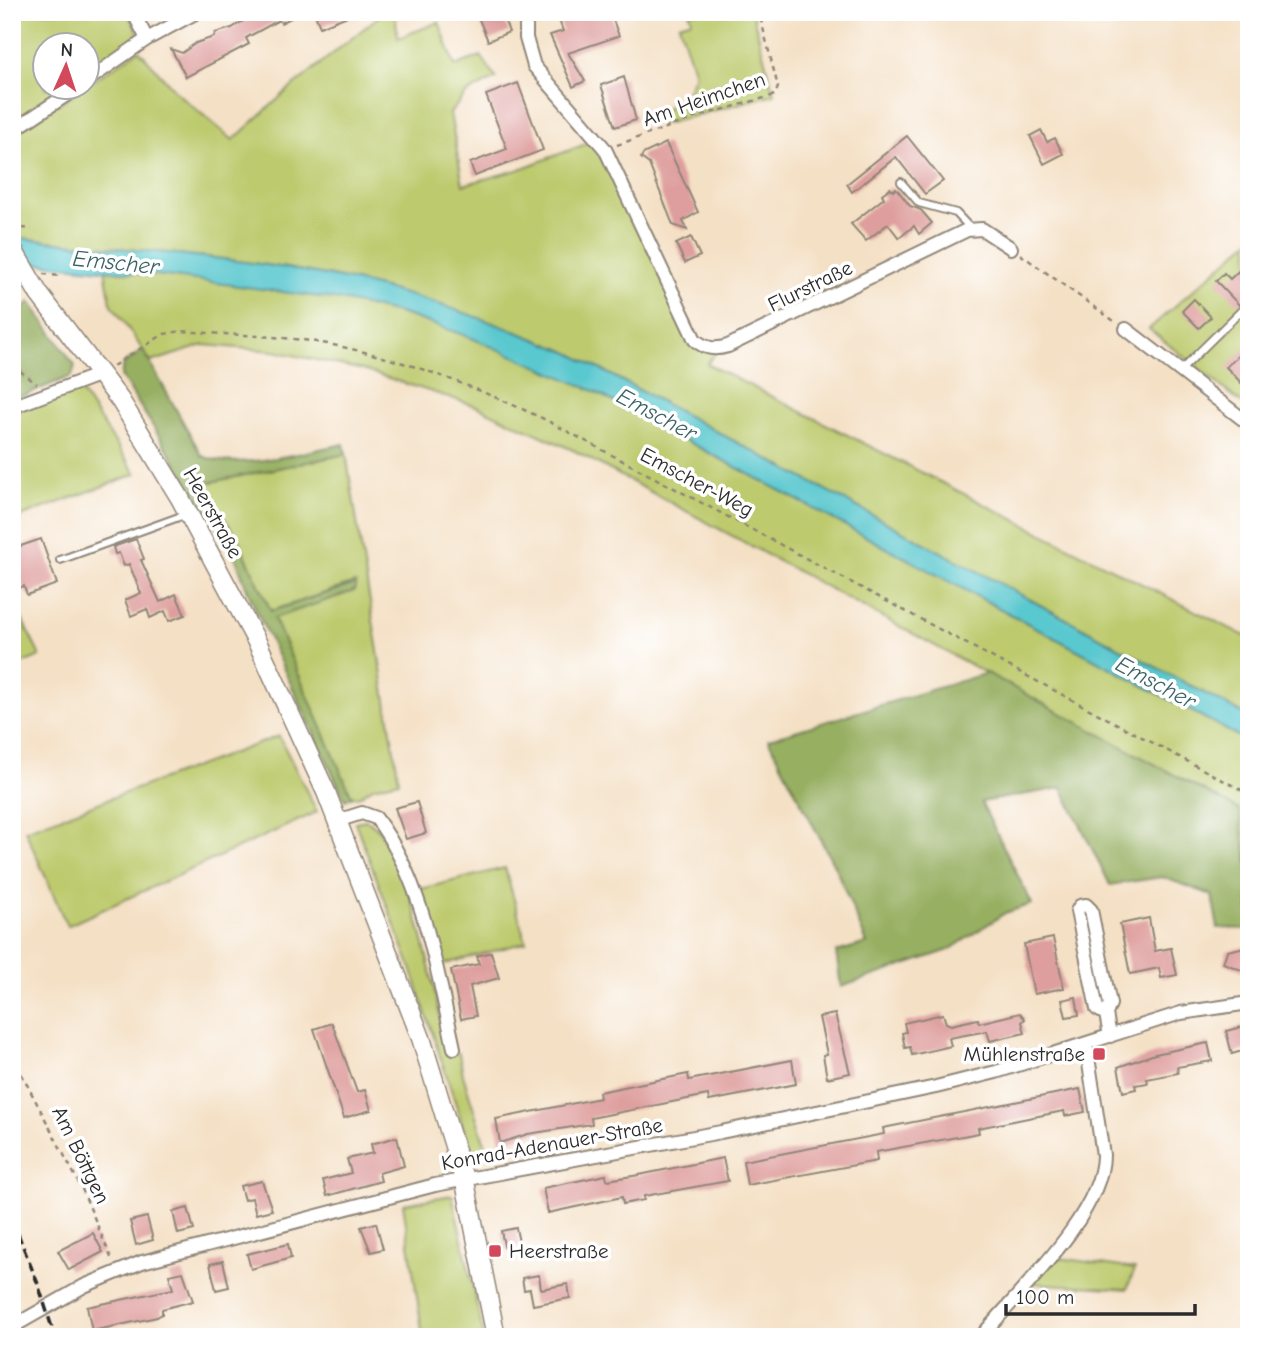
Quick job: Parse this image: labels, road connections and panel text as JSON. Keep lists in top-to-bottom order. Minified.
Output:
{"streets":{"main road":["Heerstraße"],"street":["Flurstraße","Konrad-Adenauer-Straße"],"path":["Am Heimchen","Emscher-Weg","Am Böttgen"]},"crossings":[["Am Heimchen","Flurstraße"],["Emscher-Weg","Heerstraße"],["Heerstraße","Konrad-Adenauer-Straße"],["Konrad-Adenauer-Straße","Am Böttgen"]],"water":["Emscher"],"places":{"transit":["Mühlenstraße","Heerstraße"]},"scale_bar":"100 m","north":"top"}
